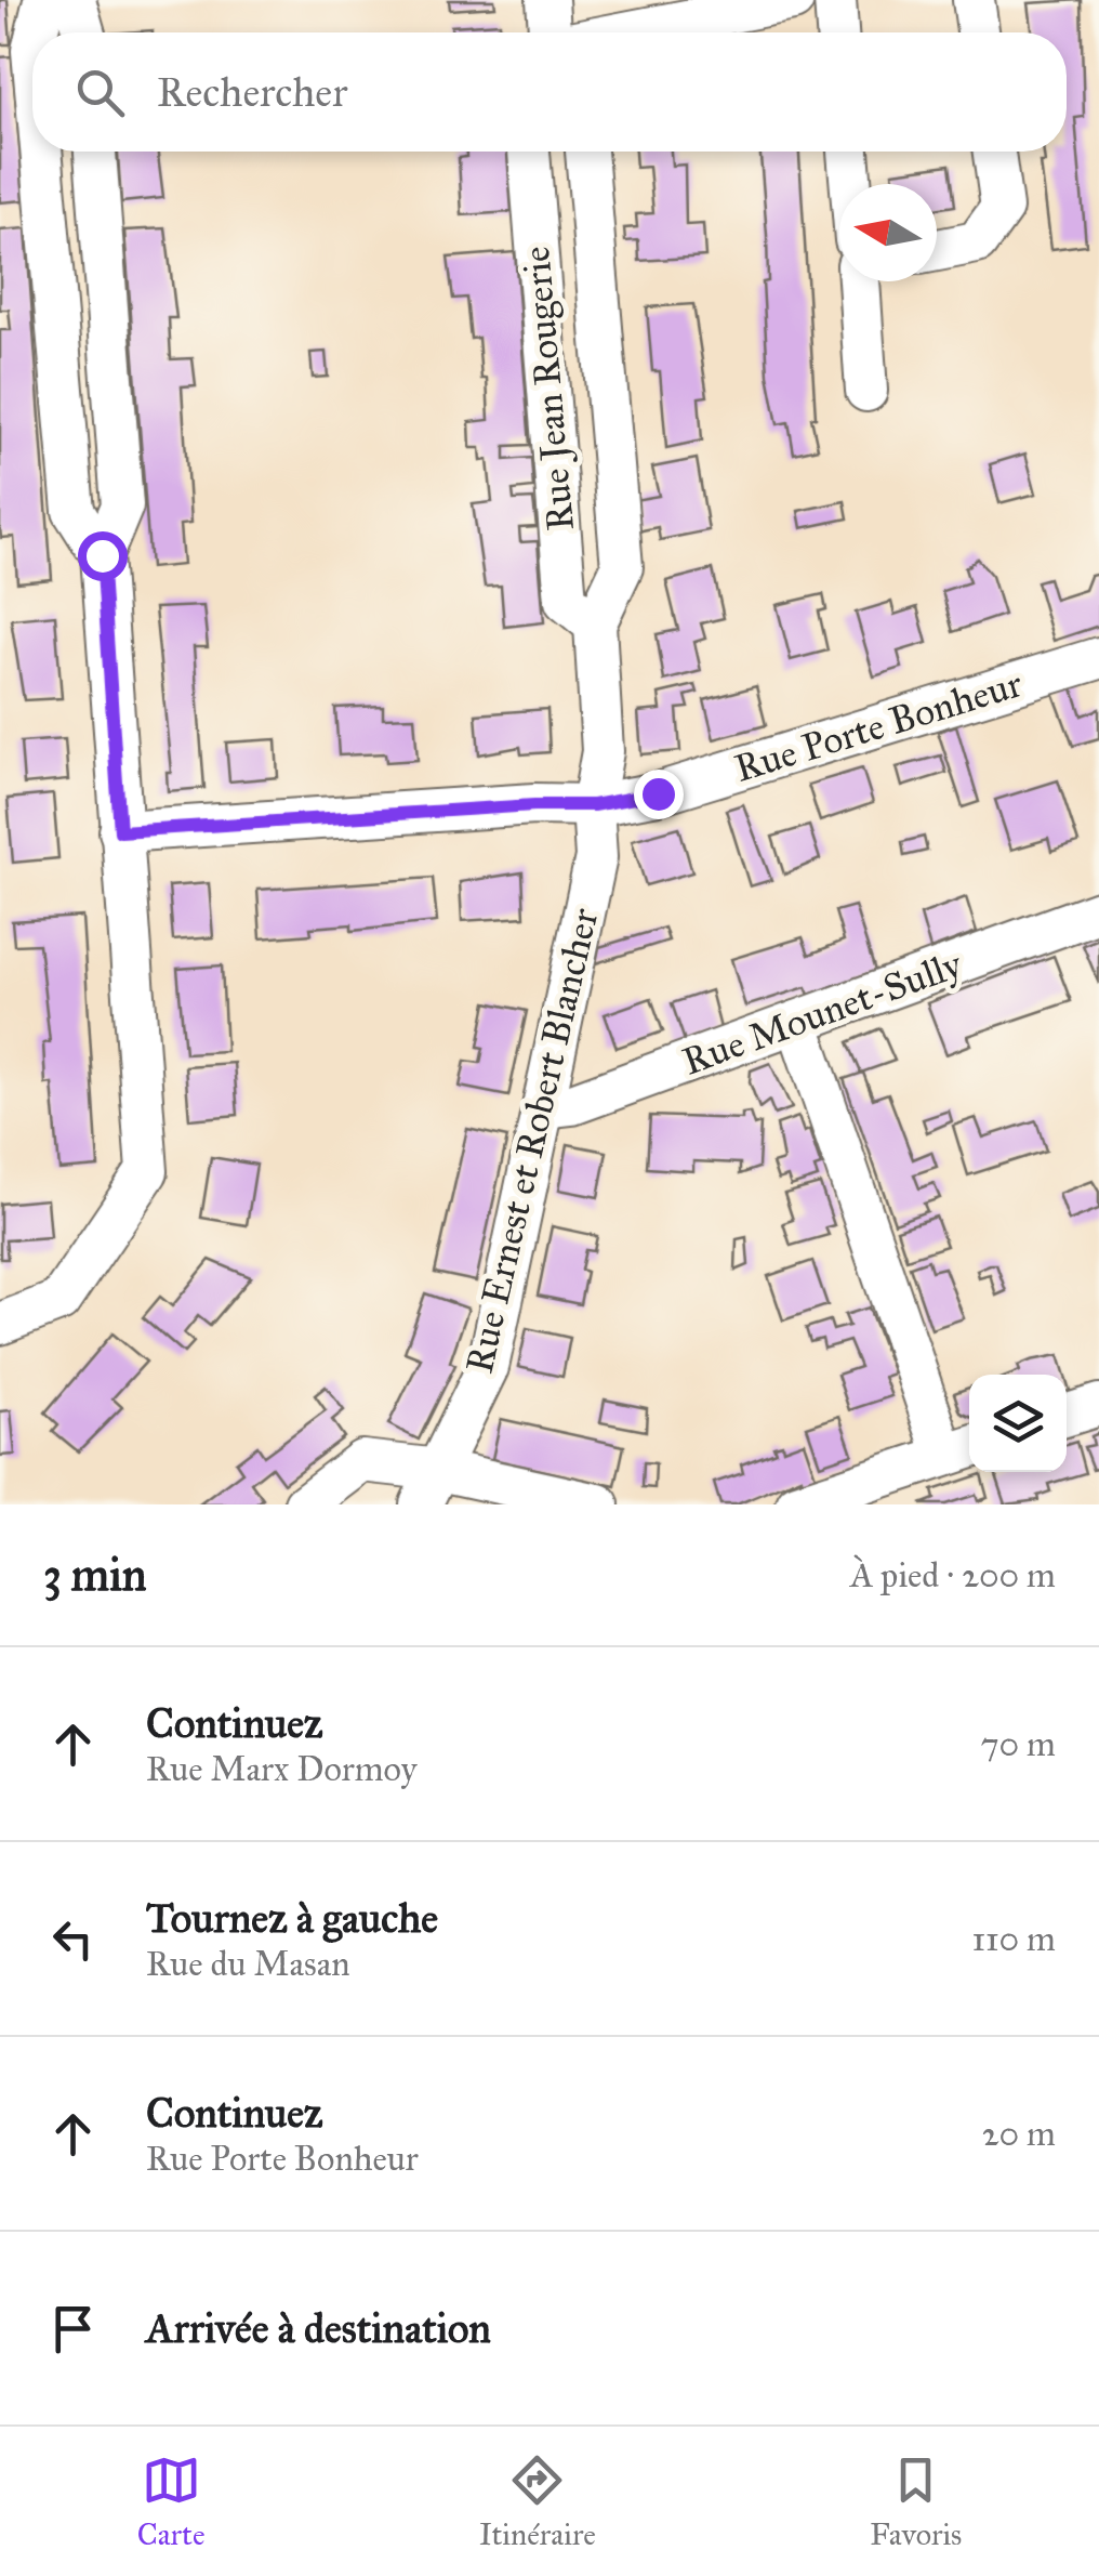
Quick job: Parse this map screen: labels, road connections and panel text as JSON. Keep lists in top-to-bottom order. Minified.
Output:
{"streets":{"street":["Rue Jean Rougerie","Rue Porte Bonheur","Rue Mounet-Sully","Rue Ernest et Robert Blancher"]},"crossings":[["Rue Porte Bonheur","Rue Ernest et Robert Blancher"],["Rue Mounet-Sully","Rue Ernest et Robert Blancher"]],"north":"left","page":{"search":"Rechercher","heading":["3 min","À pied · 200 m"],"list":[["Continuez","Rue Marx Dormoy","70 m"],["Tournez à gauche","Rue du Masan","110 m"],["Continuez","Rue Porte Bonheur","20 m"],"Arrivée à destination"],"nav":["Carte","Itinéraire","Favoris"]}}
